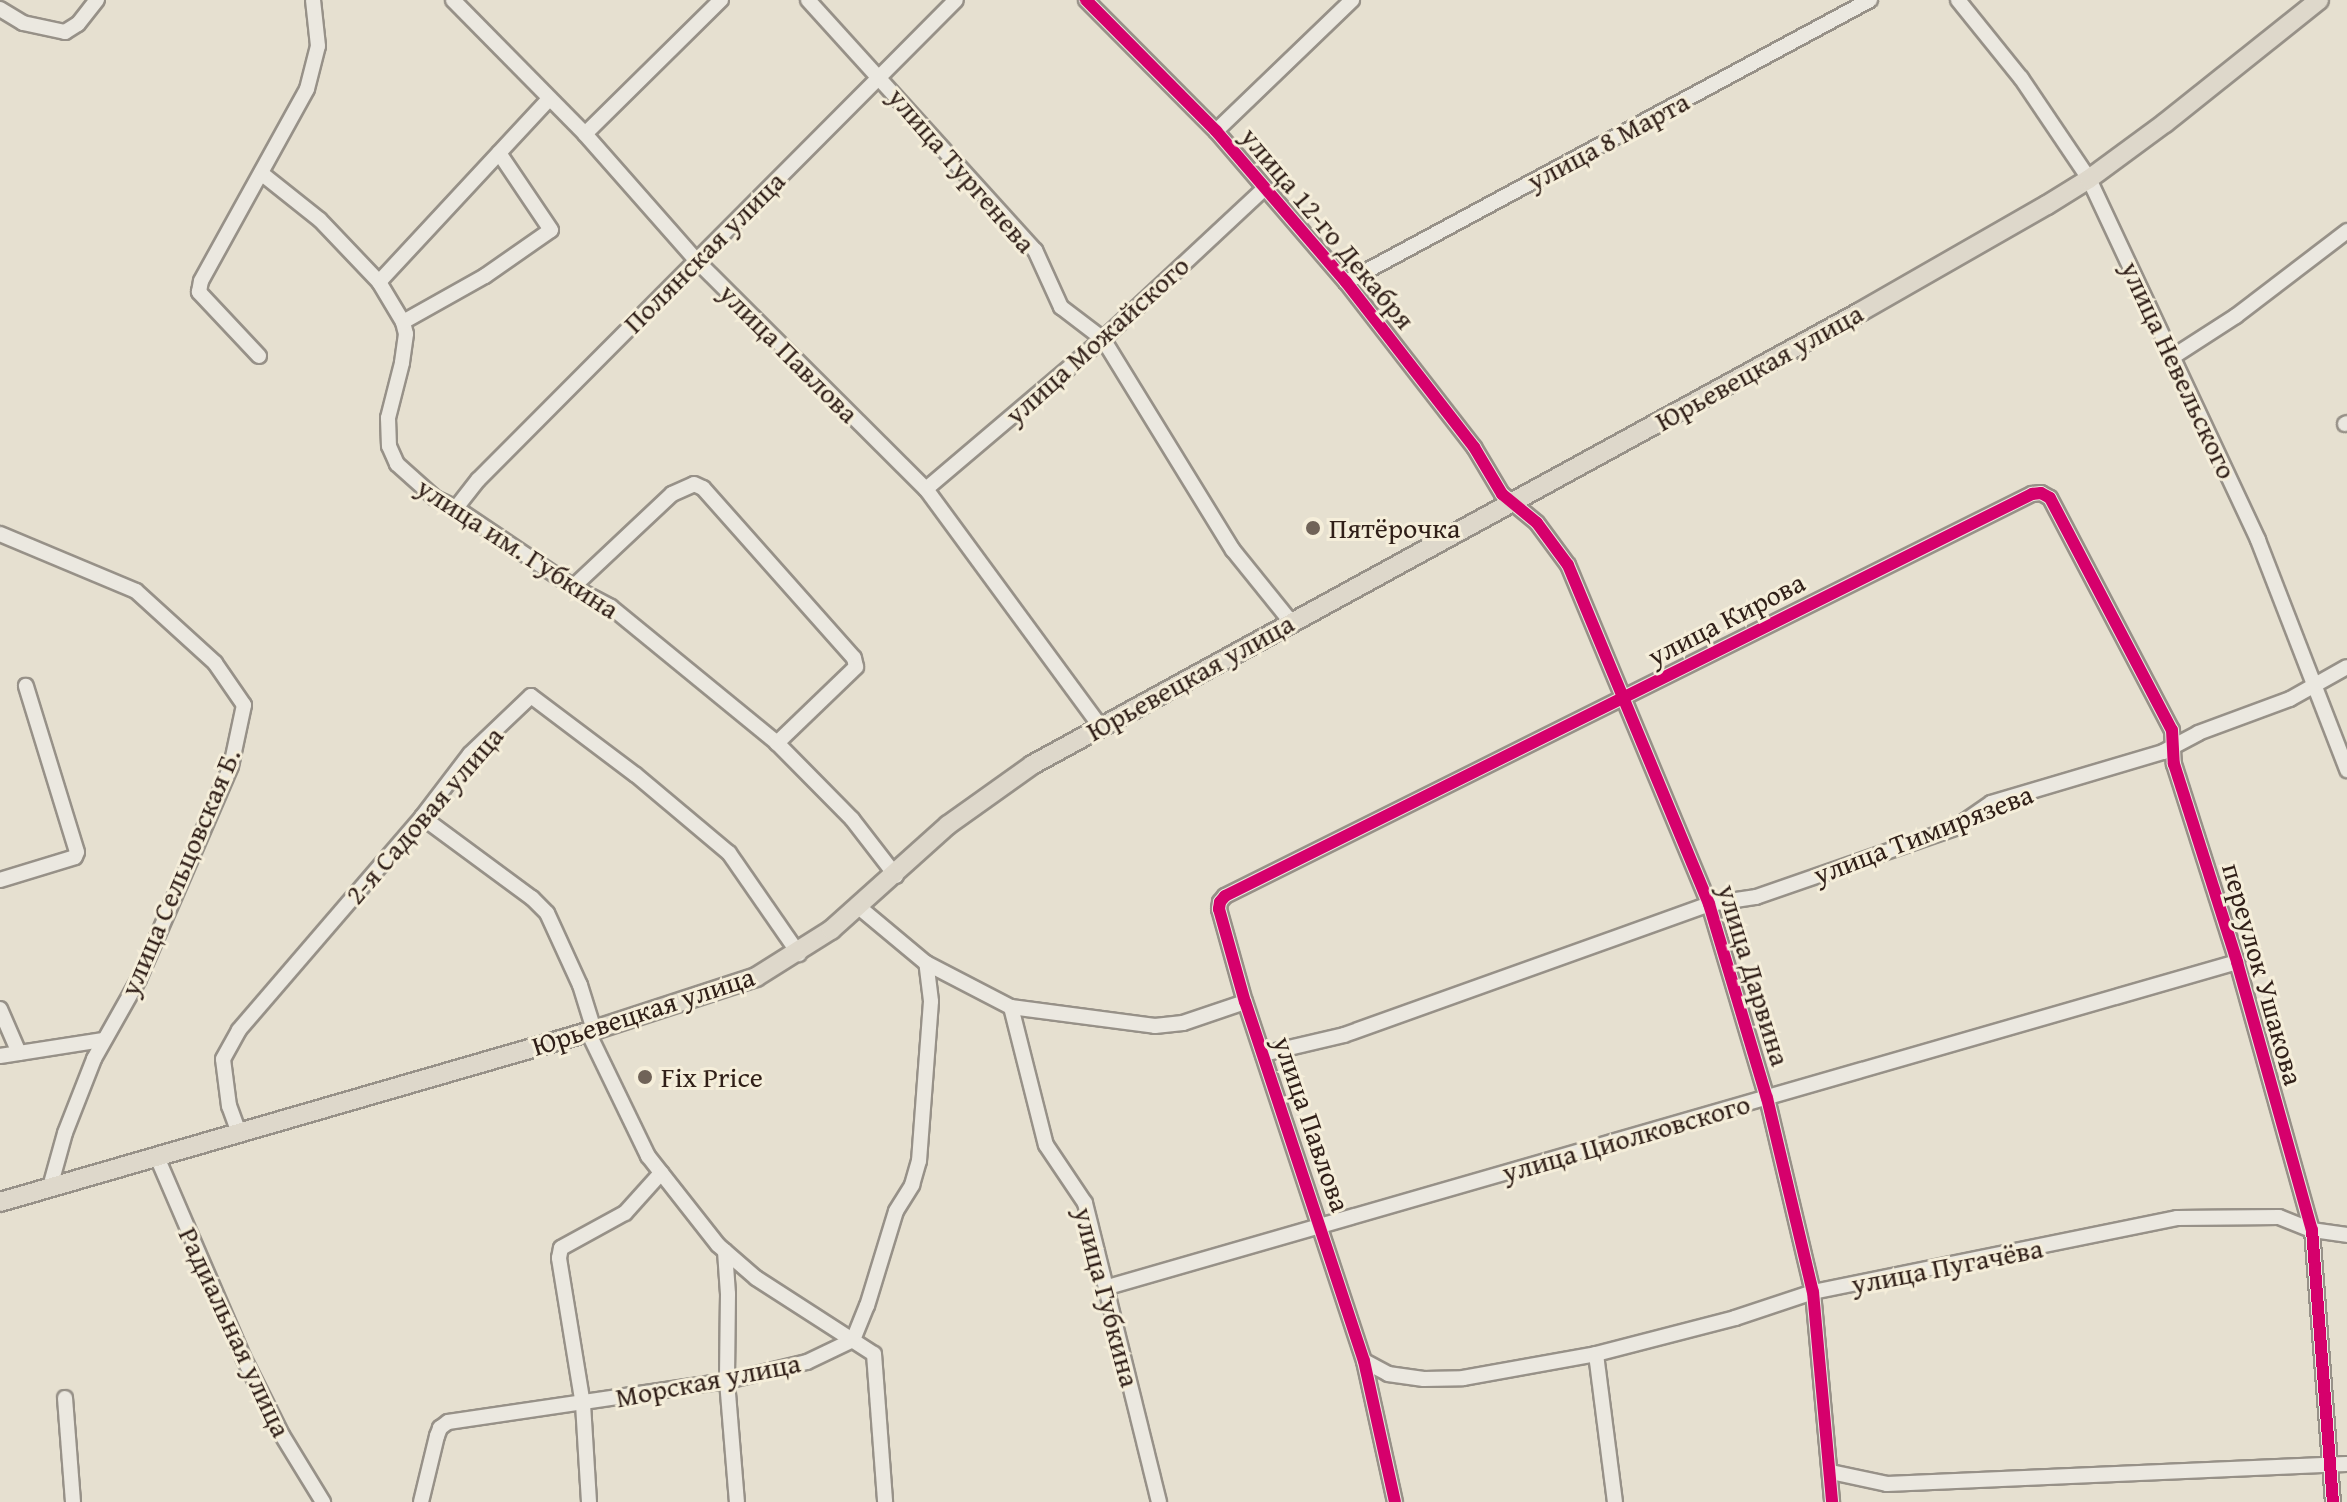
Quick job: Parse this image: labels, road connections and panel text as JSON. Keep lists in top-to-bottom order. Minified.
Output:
{"streets":{"main road":["Юрьевецкая улица"],"street":["улица 8 Марта","улица Тургенева","улица 12-го Декабря","Полянская улица","улица Можайского","улица Павлова","улица Невельского","улица им. Губкина","улица Кирова","2-я Садовая улица","улица Тимирязева","улица Сельцовская Б.","переулок Ушакова","улица Дарвина","улица Циолковского","улица Пугачёва","улица Губкина","Радиальная улица","Морская улица"]},"crossings":[["улица 8 Марта","улица 12-го Декабря"],["улица Тургенева","Полянская улица"],["улица Тургенева","улица Можайского"],["улица Тургенева","Юрьевецкая улица"],["улица 12-го Декабря","улица Можайского"],["улица 12-го Декабря","Юрьевецкая улица"],["улица 12-го Декабря","улица Дарвина"],["Полянская улица","улица Павлова"],["Полянская улица","улица им. Губкина"],["улица Можайского","улица Павлова"],["улица Павлова","Юрьевецкая улица"],["улица Павлова","улица Кирова"],["улица Павлова","улица Тимирязева"],["улица Павлова","улица Циолковского"],["улица Павлова","улица Пугачёва"],["Юрьевецкая улица","улица Невельского"],["Юрьевецкая улица","улица им. Губкина"],["Юрьевецкая улица","2-я Садовая улица"],["Юрьевецкая улица","улица Сельцовская Б."],["Юрьевецкая улица","улица Дарвина"],["Юрьевецкая улица","Радиальная улица"],["улица Невельского","улица Тимирязева"],["улица Кирова","переулок Ушакова"],["улица Кирова","улица Дарвина"],["улица Тимирязева","переулок Ушакова"],["улица Тимирязева","улица Дарвина"],["переулок Ушакова","улица Циолковского"],["переулок Ушакова","улица Пугачёва"],["улица Дарвина","улица Циолковского"],["улица Дарвина","улица Пугачёва"],["улица Циолковского","улица Губкина"]],"places":["Пятёрочка","Fix Price"]}
